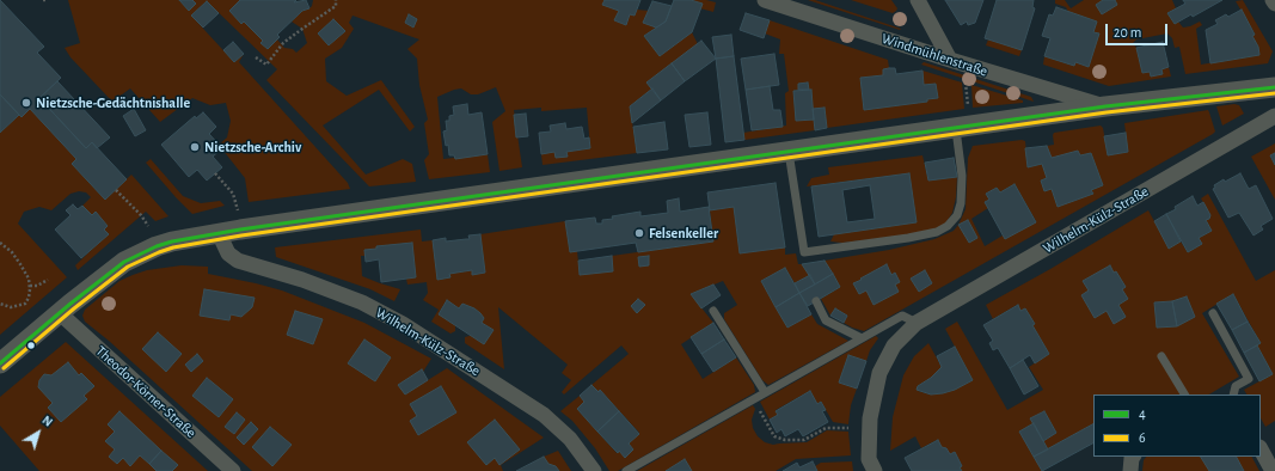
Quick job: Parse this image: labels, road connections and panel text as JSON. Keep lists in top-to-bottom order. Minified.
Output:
{"streets":{"street":["Windmühlenstraße","Wilhelm-Külz-Straße","Theodor-Körner-Straße"]},"places":["Nietzsche-Gedächtnishalle","Nietzsche-Archiv","Felsenkeller"],"lines":["transit line 4","transit line 6"],"legend":["4","6"],"scale_bar":"20 m","north":"top right"}
